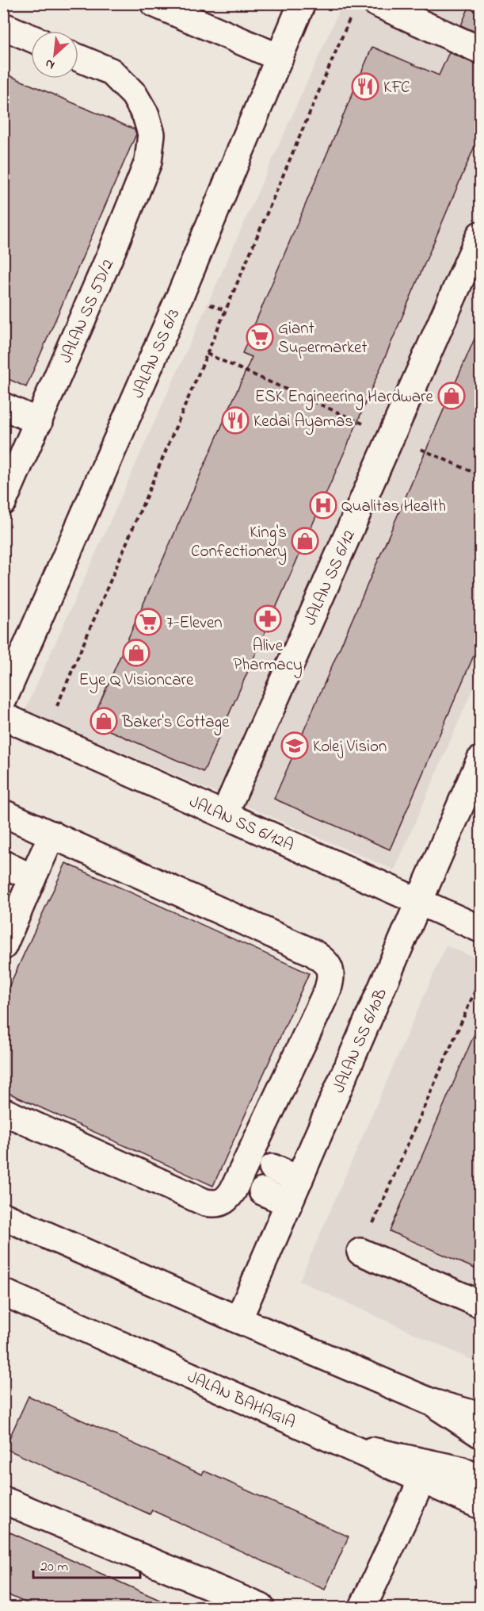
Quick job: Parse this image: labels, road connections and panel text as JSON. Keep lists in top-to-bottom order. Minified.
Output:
{"streets":{"street":["JALAN SS 5D/2","JALAN SS 6/3","JALAN SS 6/12","JALAN SS 6/12A","JALAN SS 6/10B","JALAN BAHAGIA"]},"crossings":[["JALAN SS 6/12","JALAN SS 6/12A"],["JALAN SS 6/12A","JALAN SS 6/10B"]],"places":{"restaurant":["KFC","Kedai Ayamas"],"supermarket":["Giant Supermarket","7-Eleven"],"shop":["ESK Engineering Hardware","King's Confectionery","Eye Q Visioncare","Baker's Cottage"],"hospital":["Qualitas Health"],"pharmacy":["Alive Pharmacy"],"school or university":["Kolej Vision"]},"scale_bar":"20 m","north":"bottom left"}
